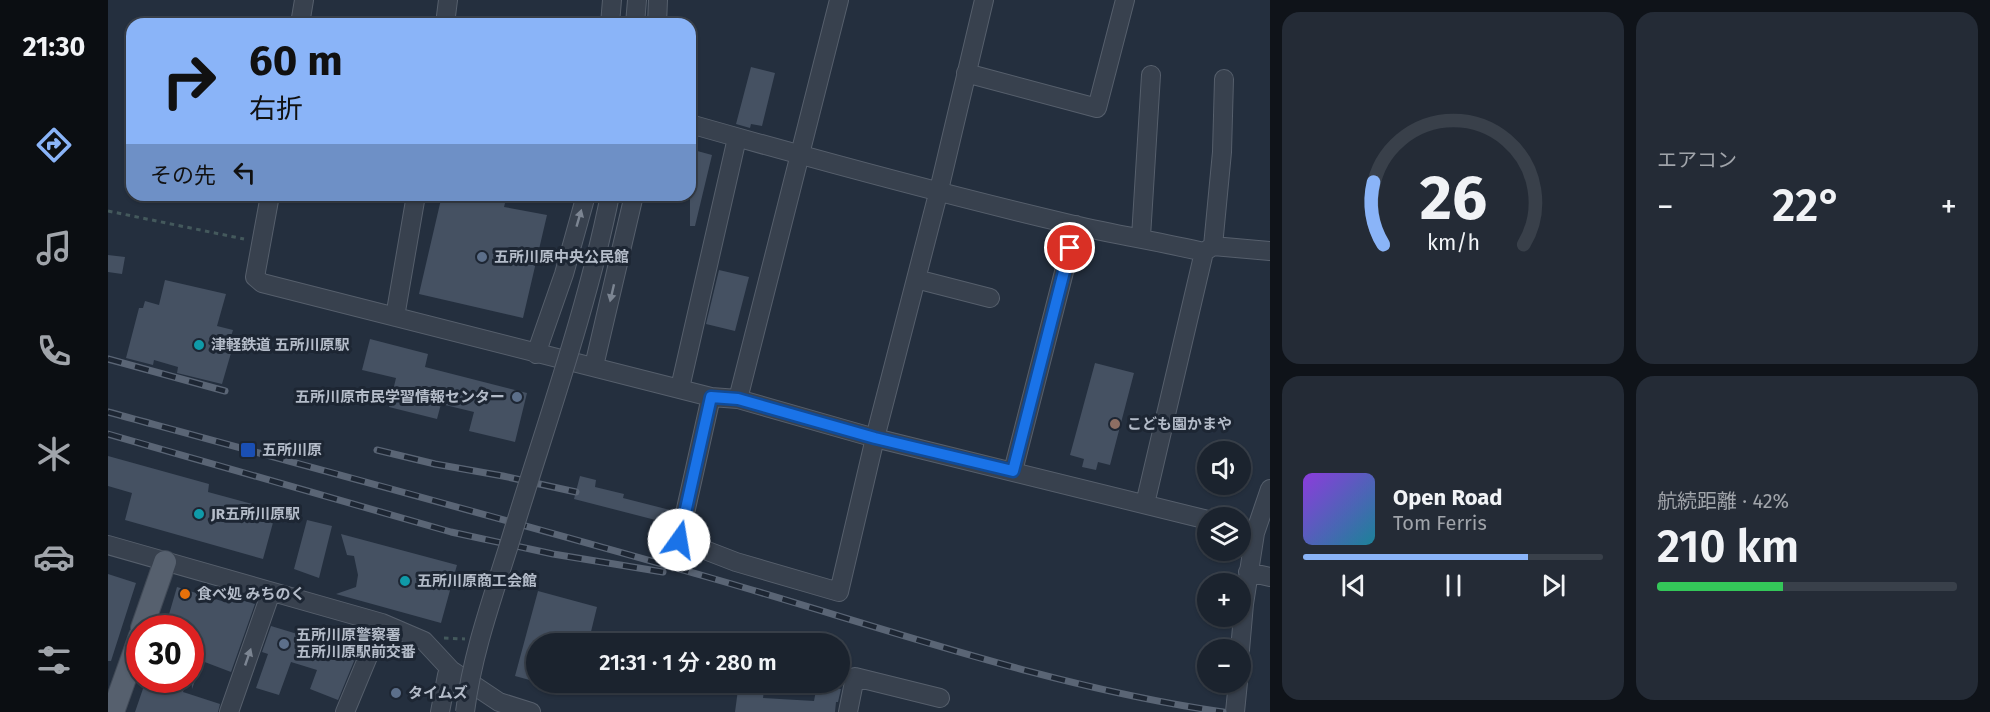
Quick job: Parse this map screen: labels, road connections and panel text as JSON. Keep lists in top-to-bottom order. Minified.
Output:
{"places":{"other":["五所川原中央公民館","津軽鉄道 五所川原駅","五所川原市民学習情報センター","こども園かまや","JR五所川原駅","五所川原商工会館","食べ処 みちのく","五所川原警察署 五所川原駅前交番","タイムズ"],"transit":["五所川原"]},"page":{"tabs":"21:30","tile":["エアコン",["航続距離 · 42%","210 km"]],"turn":["60 m","右折"],"then":"その先","heat":["−","22°","+"],"map_buttons":["+","−"],"song":["Open Road","Tom Ferris"],"limit":"30","trip":"21:31 · 1 分 · 280 m","gauge":["26","km/h"]}}
